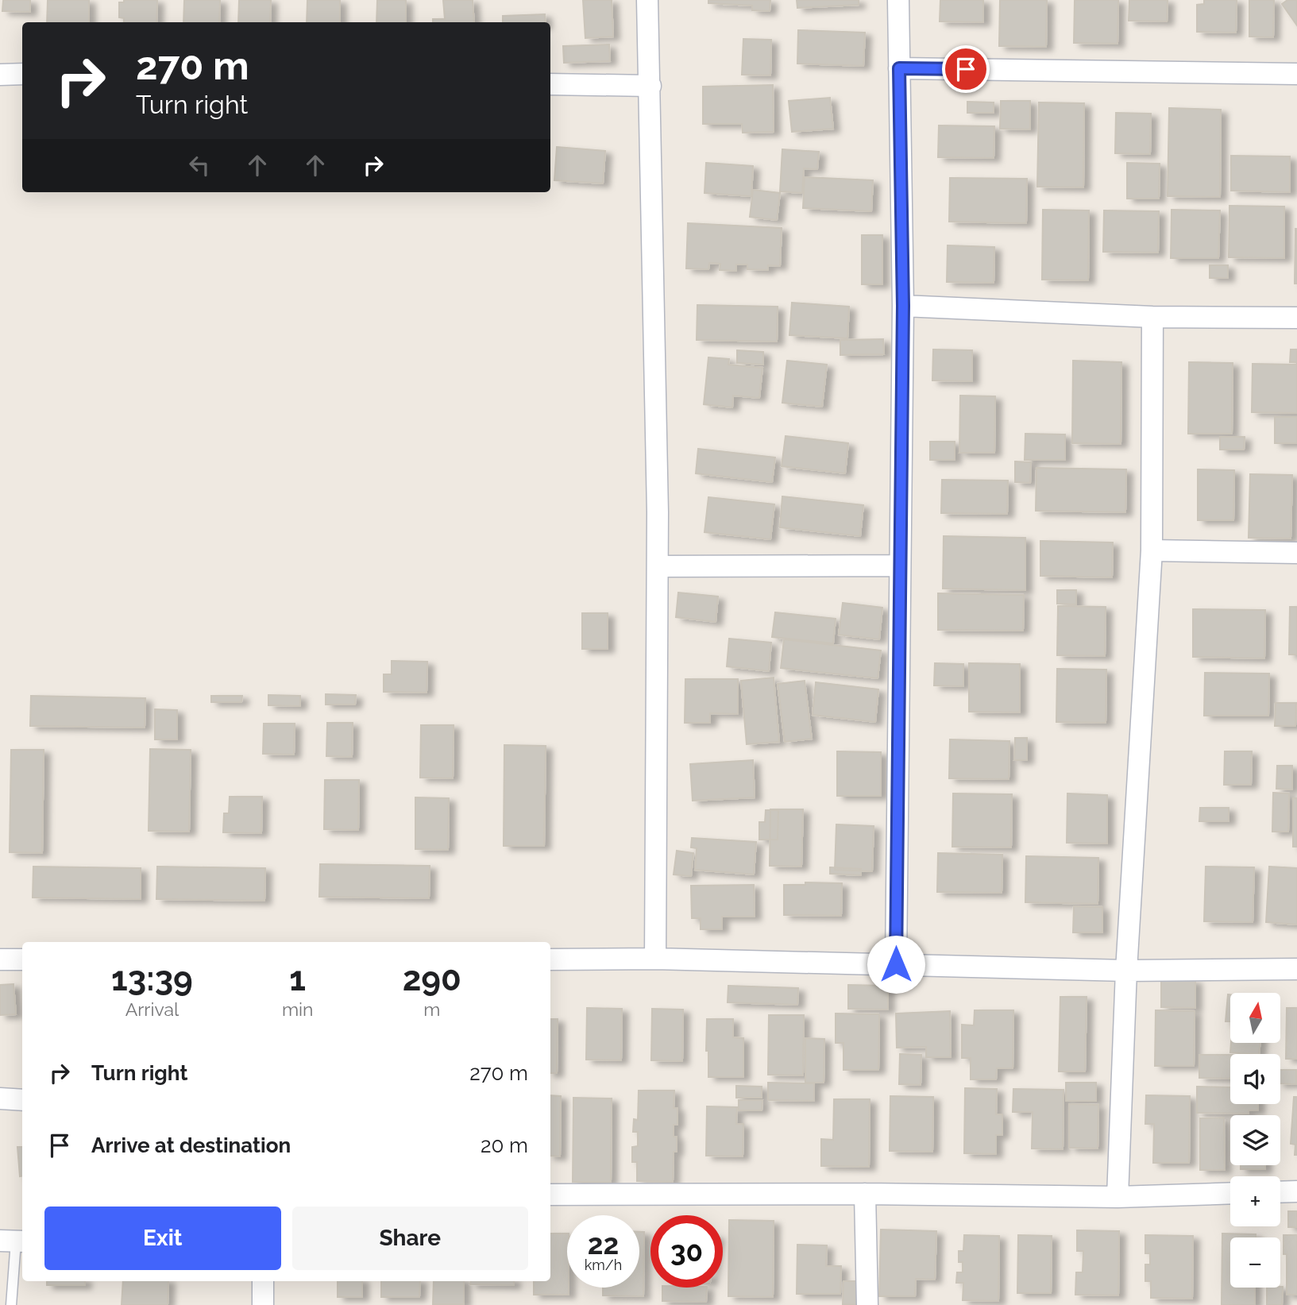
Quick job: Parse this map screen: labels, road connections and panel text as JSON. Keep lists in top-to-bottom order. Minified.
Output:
{"north":"top","page":{"turn":["270 m","Turn right"],"eta":["13:39","Arrival","1","min","290","m"],"map_buttons":["+","−"],"list":[{"name":"Turn right","value":"270 m"},{"name":"Arrive at destination","value":"20 m"}],"buttons":["Exit","Share"],"speed":"22 km/h","limit":"30"}}
